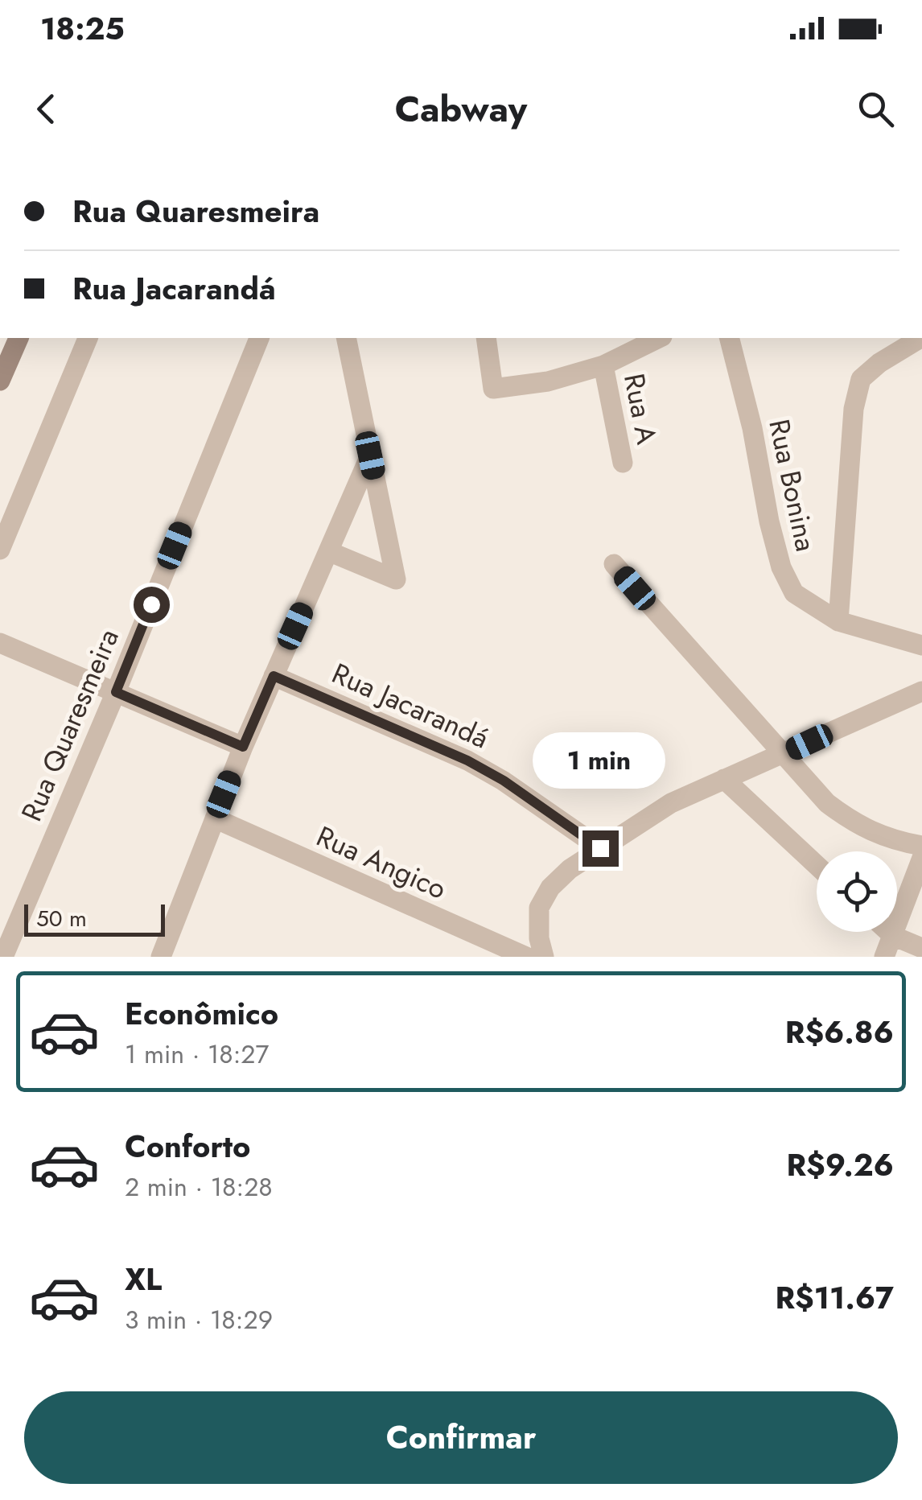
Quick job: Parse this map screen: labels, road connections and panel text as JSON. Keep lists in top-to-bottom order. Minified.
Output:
{"streets":{"street":["Rua A","Rua Bonina","Rua Jacarandá","Rua Quaresmeira","Rua Angico"]},"scale_bar":"50 m","page":{"status":"18:25","header":"Cabway","banner":["Rua Quaresmeira","Rua Jacarandá"],"bubble":"1 min","scale":"50 m","list":[{"name":"Econômico","note":"1 min · 18:27","value":"R$6.86"},{"name":"Conforto","note":"2 min · 18:28","value":"R$9.26"},{"name":"XL","note":"3 min · 18:29","value":"R$11.67"}],"buttons":"Confirmar"}}
